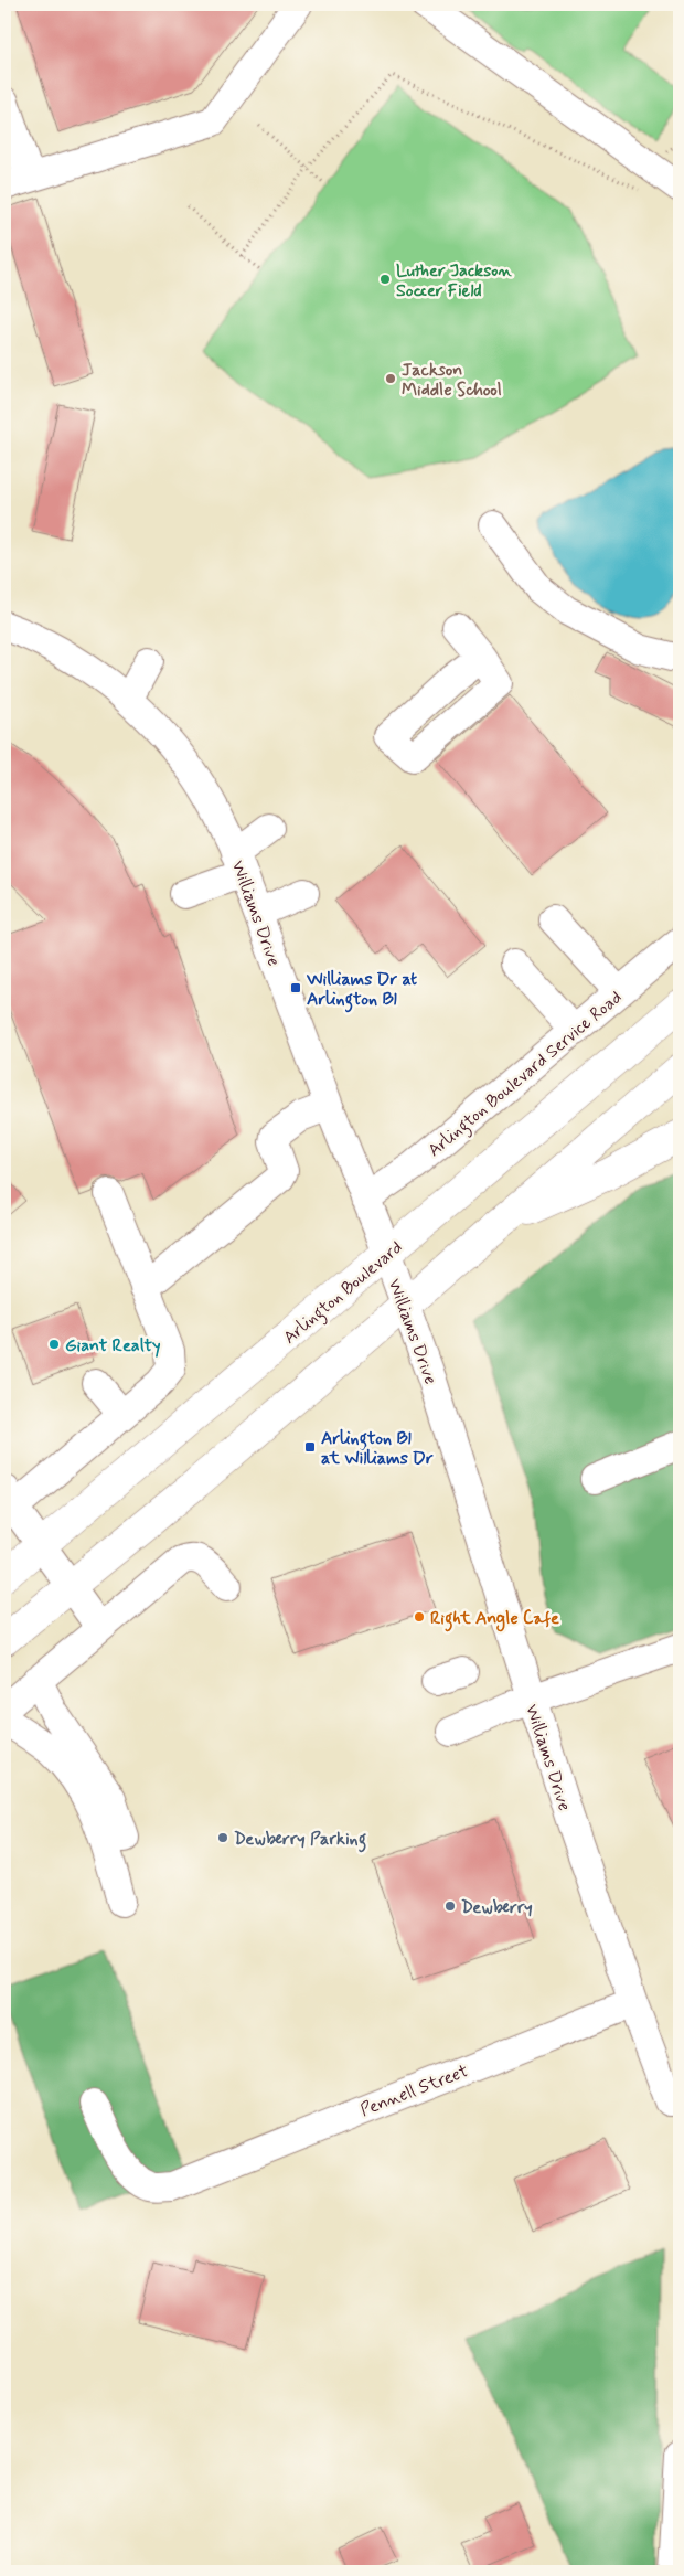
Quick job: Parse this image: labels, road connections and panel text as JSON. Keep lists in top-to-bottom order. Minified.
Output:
{"streets":{"main road":["Arlington Boulevard"],"street":["Williams Drive","Arlington Boulevard Service Road","Pennell Street"]},"crossings":[["Williams Drive","Arlington Boulevard Service Road"],["Williams Drive","Arlington Boulevard"],["Williams Drive","Pennell Street"]],"places":{"other":["Luther Jackson Soccer Field","Jackson Middle School","Giant Realty","Right Angle Cafe","Dewberry Parking","Dewberry"],"transit":["Williams Dr at Arlington Bl","Arlington Bl at Williams Dr"]}}
